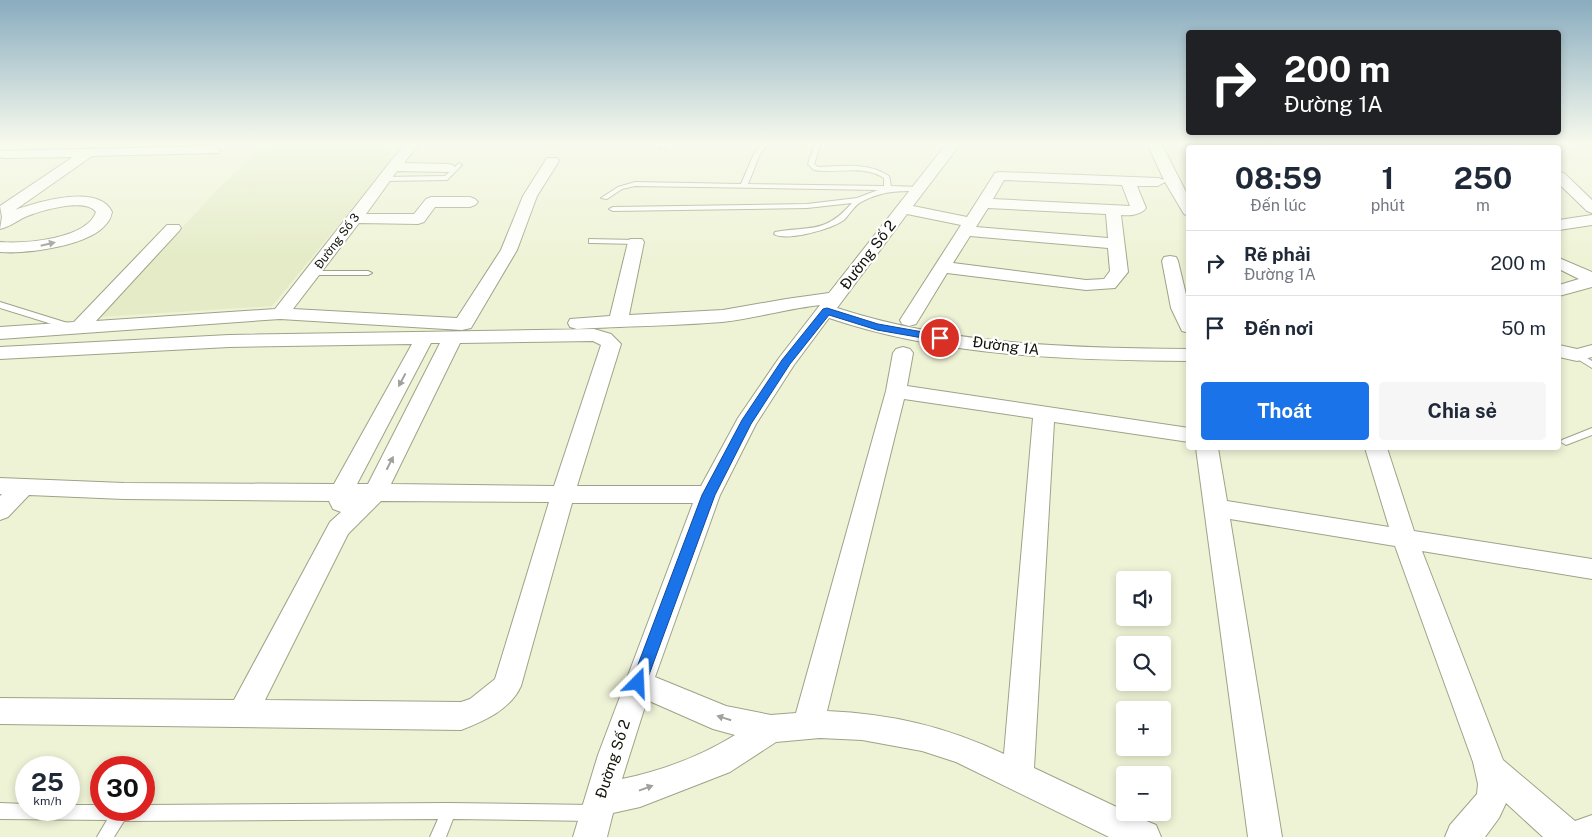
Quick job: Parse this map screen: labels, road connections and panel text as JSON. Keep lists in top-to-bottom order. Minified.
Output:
{"streets":{"street":["Đường Số 3","Đường Số 2","Đường 1A"]},"crossings":[["Đường Số 2","Đường 1A"]],"page":{"turn":["200 m","Đường 1A"],"eta":["08:59","Đến lúc","1","phút","250","m"],"list":[{"name":"Rẽ phải","note":"Đường 1A","value":"200 m"},{"name":"Đến nơi","value":"50 m"}],"buttons":["Thoát","Chia sẻ"],"map_buttons":["+","−"],"speed":"25 km/h","limit":"30"}}
